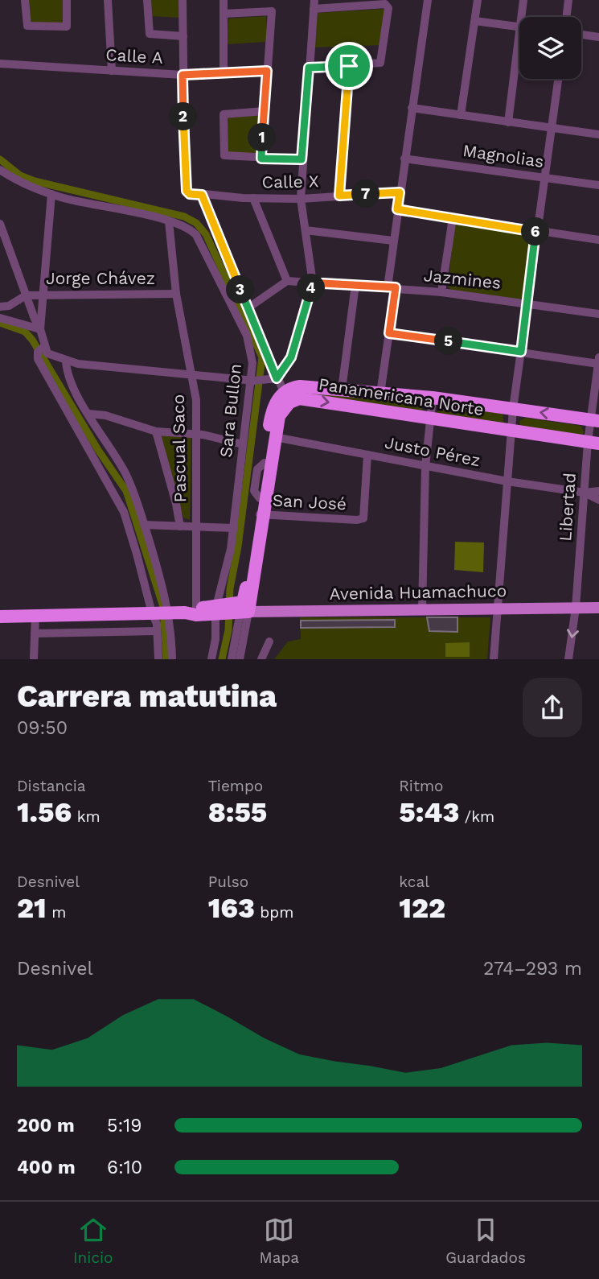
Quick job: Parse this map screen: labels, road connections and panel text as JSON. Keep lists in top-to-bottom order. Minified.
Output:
{"streets":{"highway":["Panamericana Norte"],"main road":["Avenida Huamachuco"],"street":["Calle A","Magnolias","Calle X","Jorge Chávez","Jazmines","Sara Bullon","Pascual Saco","Justo Pérez","San José","Libertad"]},"crossings":[["Calle A","Calle X"],["Jorge Chávez","Pascual Saco"],["Panamericana Norte","Libertad"],["Sara Bullon","Pascual Saco"],["Justo Pérez","San José"],["Justo Pérez","Libertad"],["Libertad","Avenida Huamachuco"]],"page":{"pins":["2","1","7","6","4","3","5"],"heading":["Carrera matutina","09:50"],"stats":[["Distancia","1.56 km"],["Tiempo","8:55"],["Ritmo","5:43 /km"],["Desnivel","21 m"],["Pulso","163 bpm"],["kcal","122"]],"chart":["Desnivel","274–293 m"],"list":[{"name":"200 m","note":"5:19"},{"name":"400 m","note":"6:10"}],"tabs":["Inicio","Mapa","Guardados"]}}
